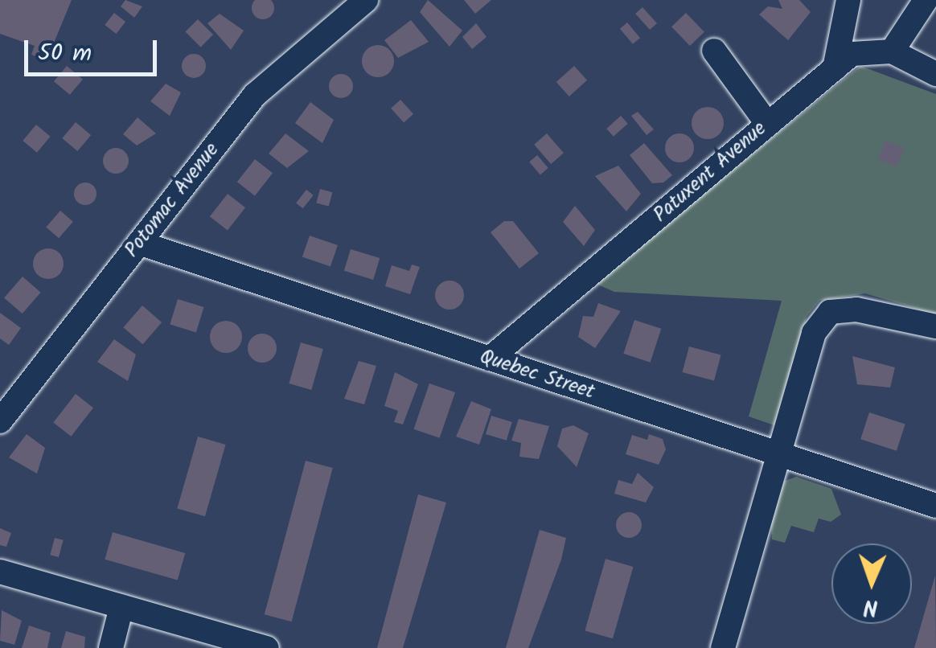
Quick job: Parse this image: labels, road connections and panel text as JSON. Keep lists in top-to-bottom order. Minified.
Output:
{"streets":{"street":["Patuxent Avenue","Potomac Avenue","Quebec Street"]},"crossings":[["Patuxent Avenue","Quebec Street"],["Potomac Avenue","Quebec Street"]],"scale_bar":"50 m","north":"bottom"}
